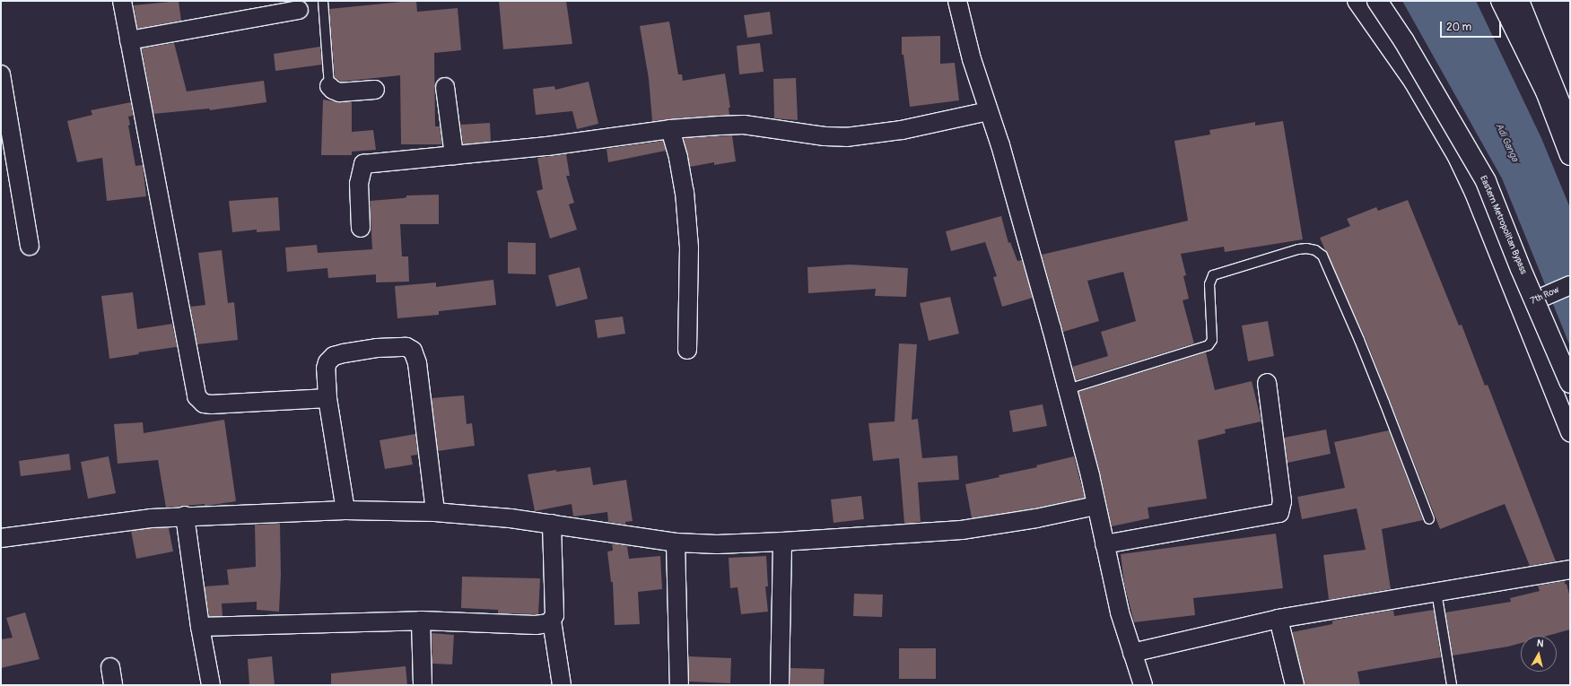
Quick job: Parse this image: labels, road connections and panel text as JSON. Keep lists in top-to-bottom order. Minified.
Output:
{"streets":{"main road":["Eastern Metropolitan Bypass"],"street":["7th Row"]},"water":["Adi Ganga"],"scale_bar":"20 m","north":"top"}
